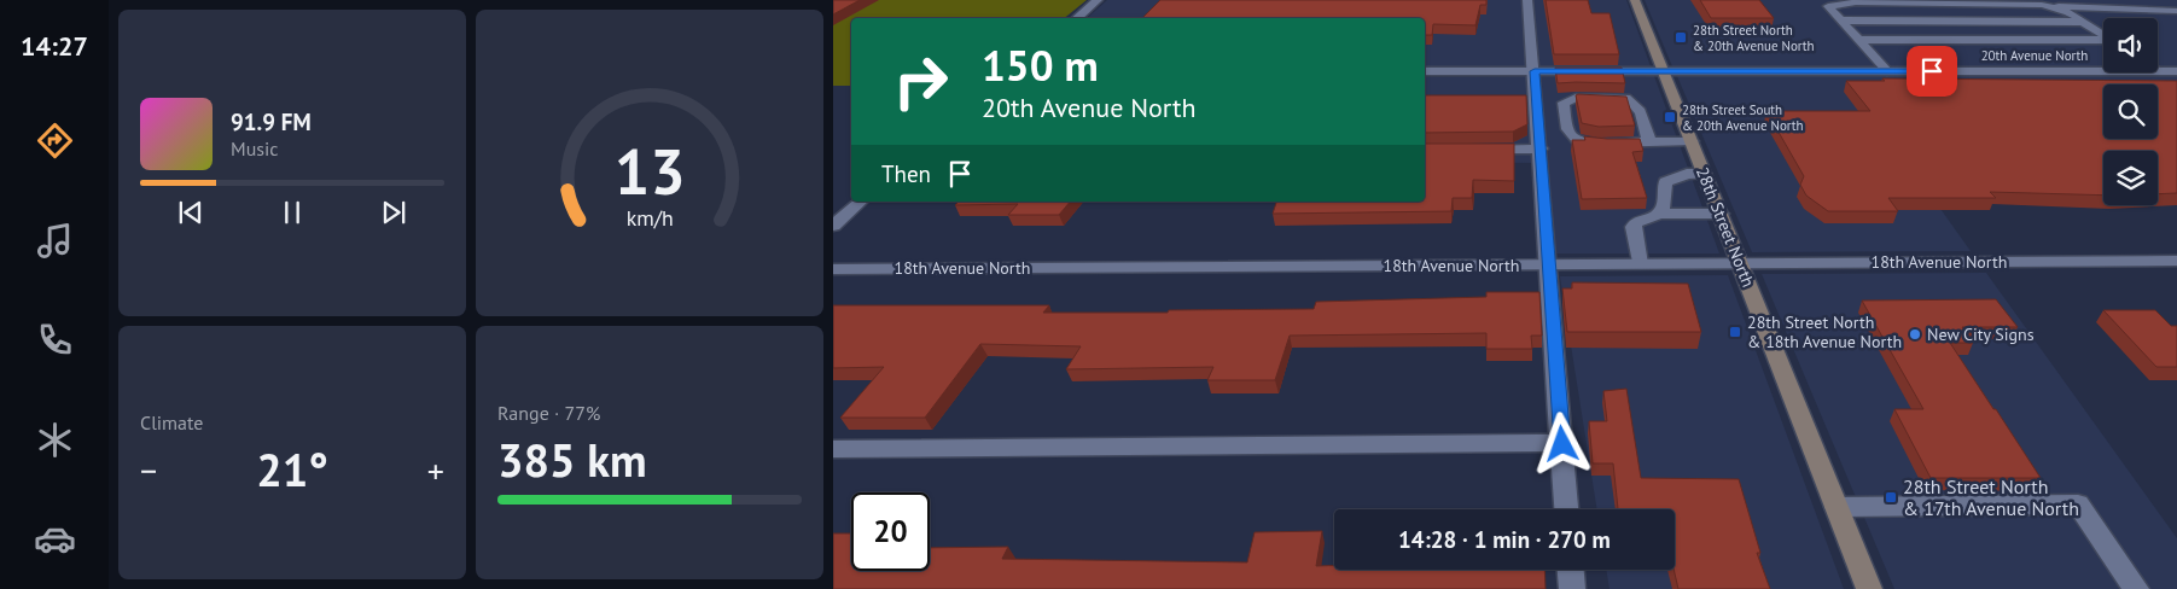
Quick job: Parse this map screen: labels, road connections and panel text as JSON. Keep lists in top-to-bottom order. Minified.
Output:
{"streets":{"street":["20th Avenue North","28th Street North","18th Avenue North"]},"crossings":[["20th Avenue North","28th Street North"],["28th Street North","18th Avenue North"]],"places":{"transit":["28th Street North & 20th Avenue North","28th Street South & 20th Avenue North","28th Street North & 18th Avenue North","28th Street North & 17th Avenue North"],"other":["New City Signs"]},"page":{"tabs":"14:27","turn":["150 m","20th Avenue North"],"song":["91.9 FM","Music"],"then":"Then","tile":["Climate",["Range · 77%","385 km"]],"heat":["−","21°","+"],"limit":"20","trip":"14:28 · 1 min · 270 m","gauge":["13","km/h"]}}
